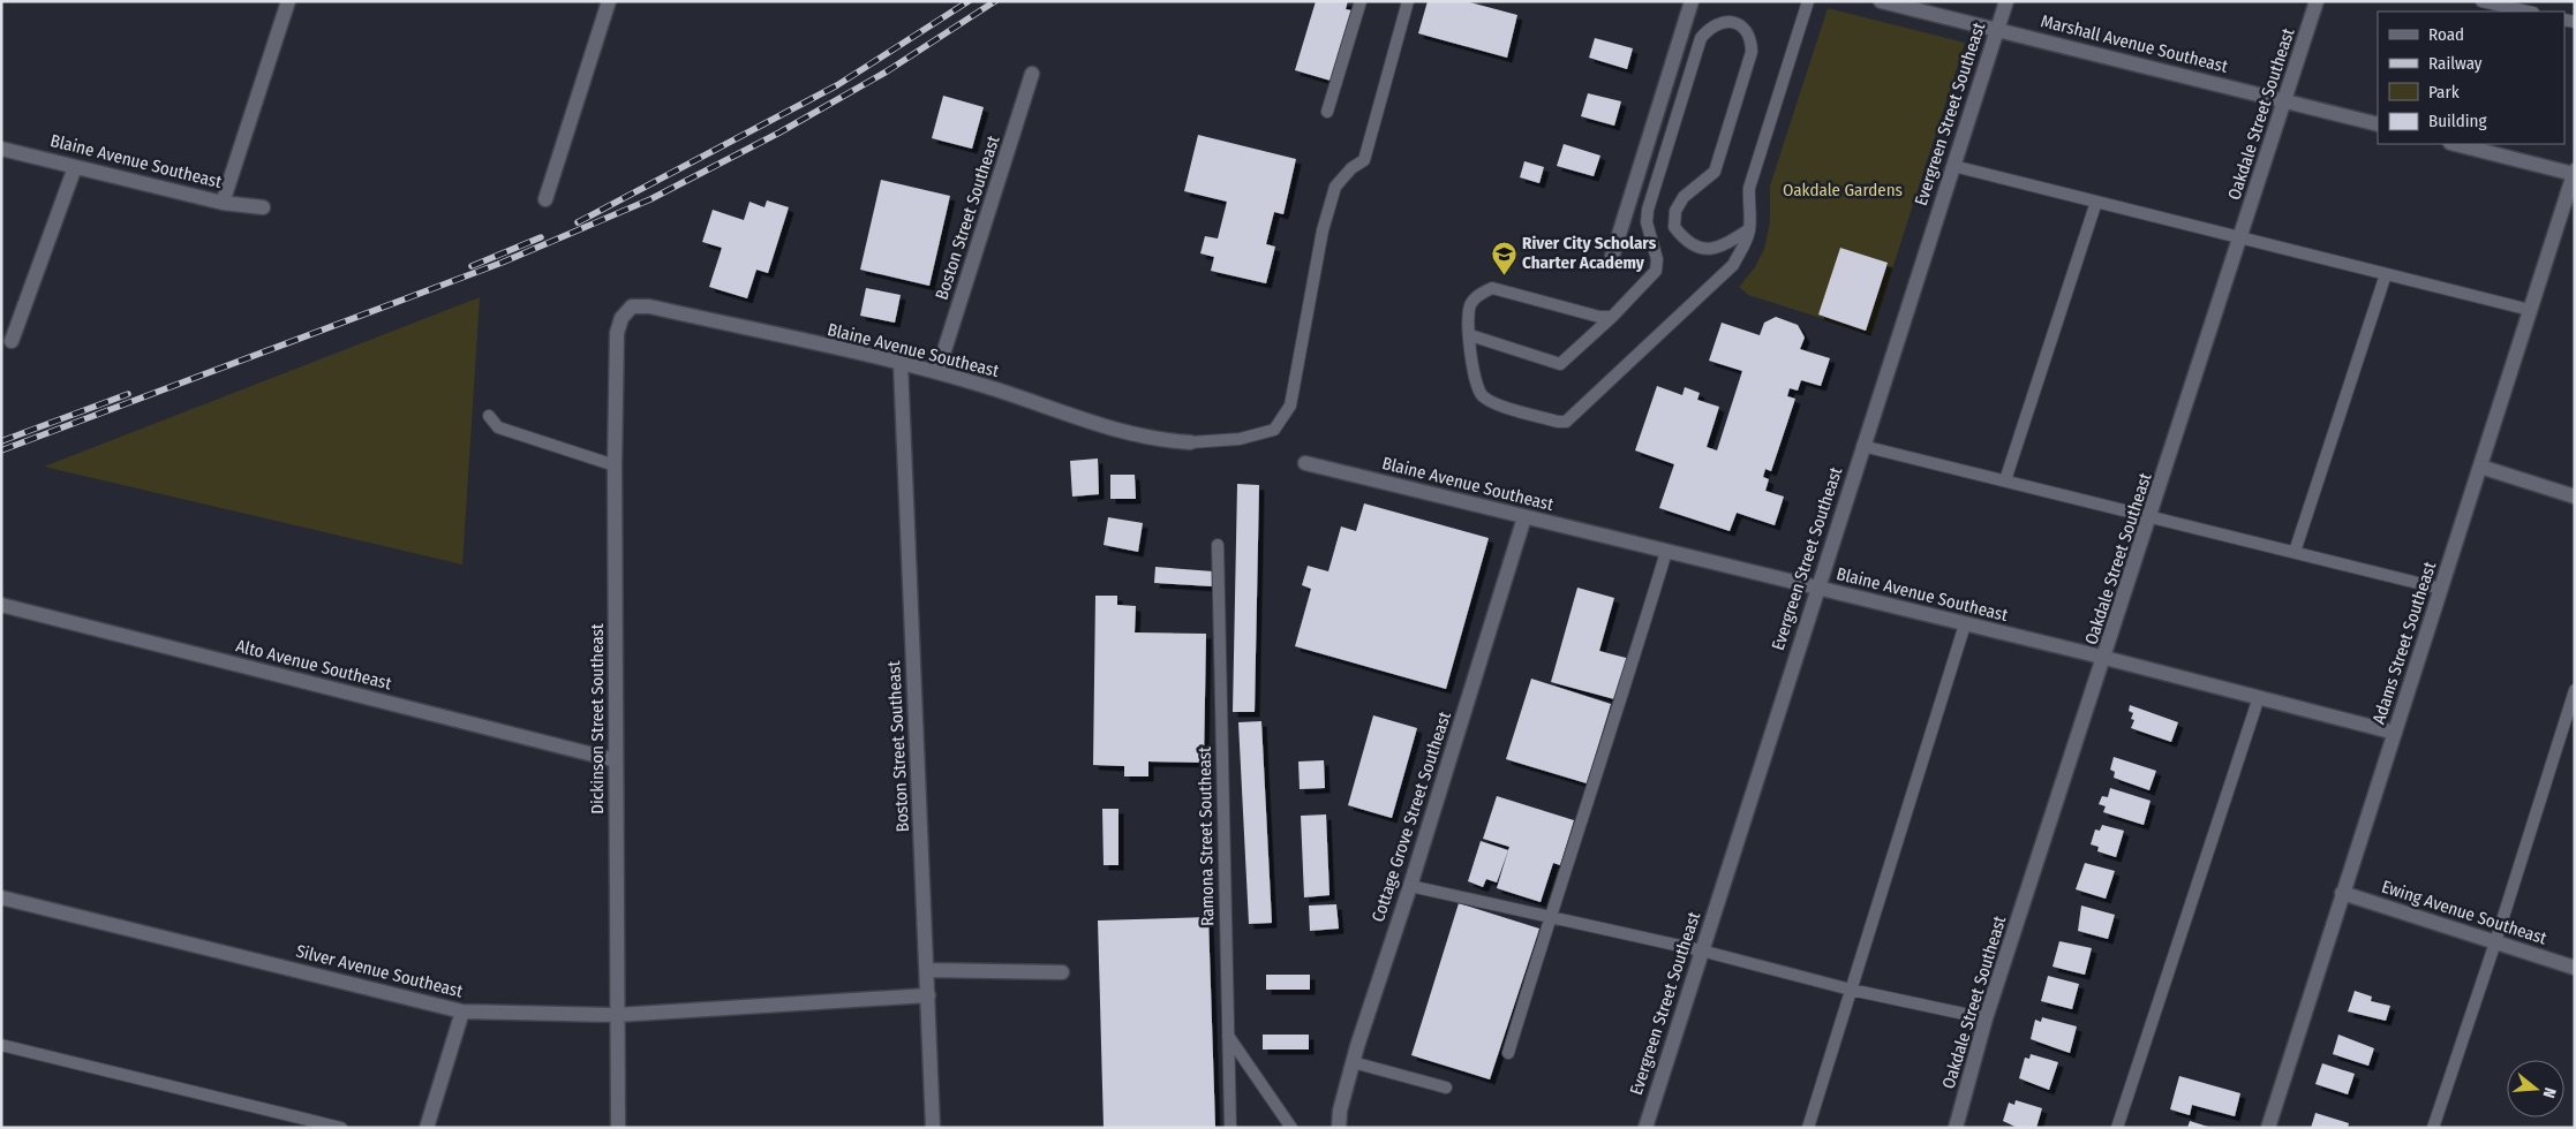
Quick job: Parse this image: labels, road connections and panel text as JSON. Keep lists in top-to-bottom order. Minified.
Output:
{"streets":{"street":["Marshall Avenue Southeast","Evergreen Street Southeast","Oakdale Street Southeast","Blaine Avenue Southeast","Boston Street Southeast","Adams Street Southeast","Alto Avenue Southeast","Dickinson Street Southeast","Cottage Grove Street Southeast","Ewing Avenue Southeast","Silver Avenue Southeast"],"lane":["Ramona Street Southeast"]},"crossings":[["Marshall Avenue Southeast","Evergreen Street Southeast"],["Marshall Avenue Southeast","Oakdale Street Southeast"],["Evergreen Street Southeast","Blaine Avenue Southeast"],["Oakdale Street Southeast","Blaine Avenue Southeast"],["Blaine Avenue Southeast","Boston Street Southeast"],["Blaine Avenue Southeast","Adams Street Southeast"],["Blaine Avenue Southeast","Dickinson Street Southeast"],["Blaine Avenue Southeast","Cottage Grove Street Southeast"],["Boston Street Southeast","Silver Avenue Southeast"],["Adams Street Southeast","Ewing Avenue Southeast"],["Alto Avenue Southeast","Dickinson Street Southeast"],["Dickinson Street Southeast","Silver Avenue Southeast"]],"parks":["Oakdale Gardens"],"places":{"school or university":["River City Scholars Charter Academy"]},"legend":["Road","Railway","Park","Building"],"north":"right"}
